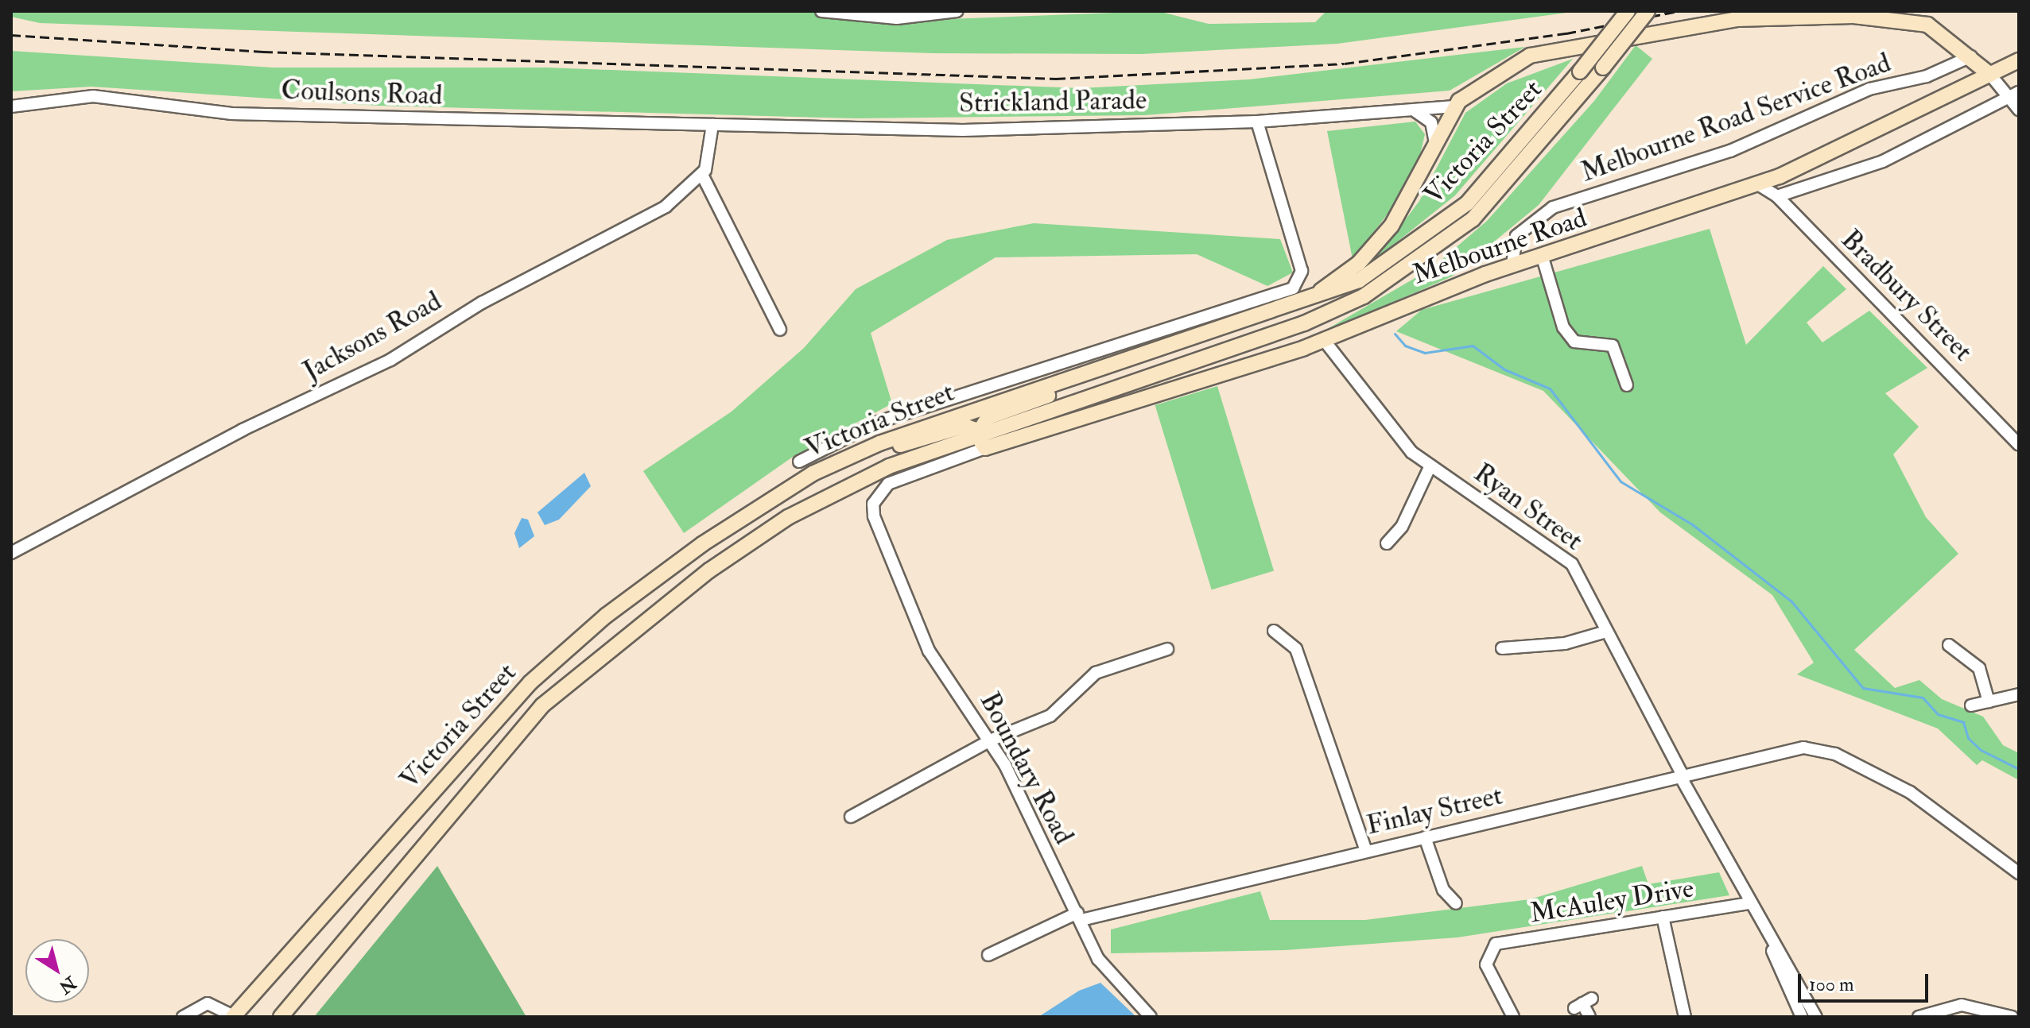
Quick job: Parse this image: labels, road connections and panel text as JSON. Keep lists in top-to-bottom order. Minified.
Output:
{"streets":{"main road":["Strickland Parade","Victoria Street","Melbourne Road"],"street":["Coulsons Road","Melbourne Road Service Road","Bradbury Street","Jacksons Road","Ryan Street","Boundary Road","Finlay Street","McAuley Drive"]},"crossings":[["Coulsons Road","Strickland Parade"],["Strickland Parade","Melbourne Road Service Road"],["Strickland Parade","Melbourne Road"],["Melbourne Road Service Road","Melbourne Road"],["Melbourne Road","Bradbury Street"],["Melbourne Road","Ryan Street"],["Melbourne Road","Boundary Road"],["Ryan Street","Finlay Street"],["Ryan Street","McAuley Drive"],["Boundary Road","Finlay Street"]],"scale_bar":"100 m","north":"bottom right"}
